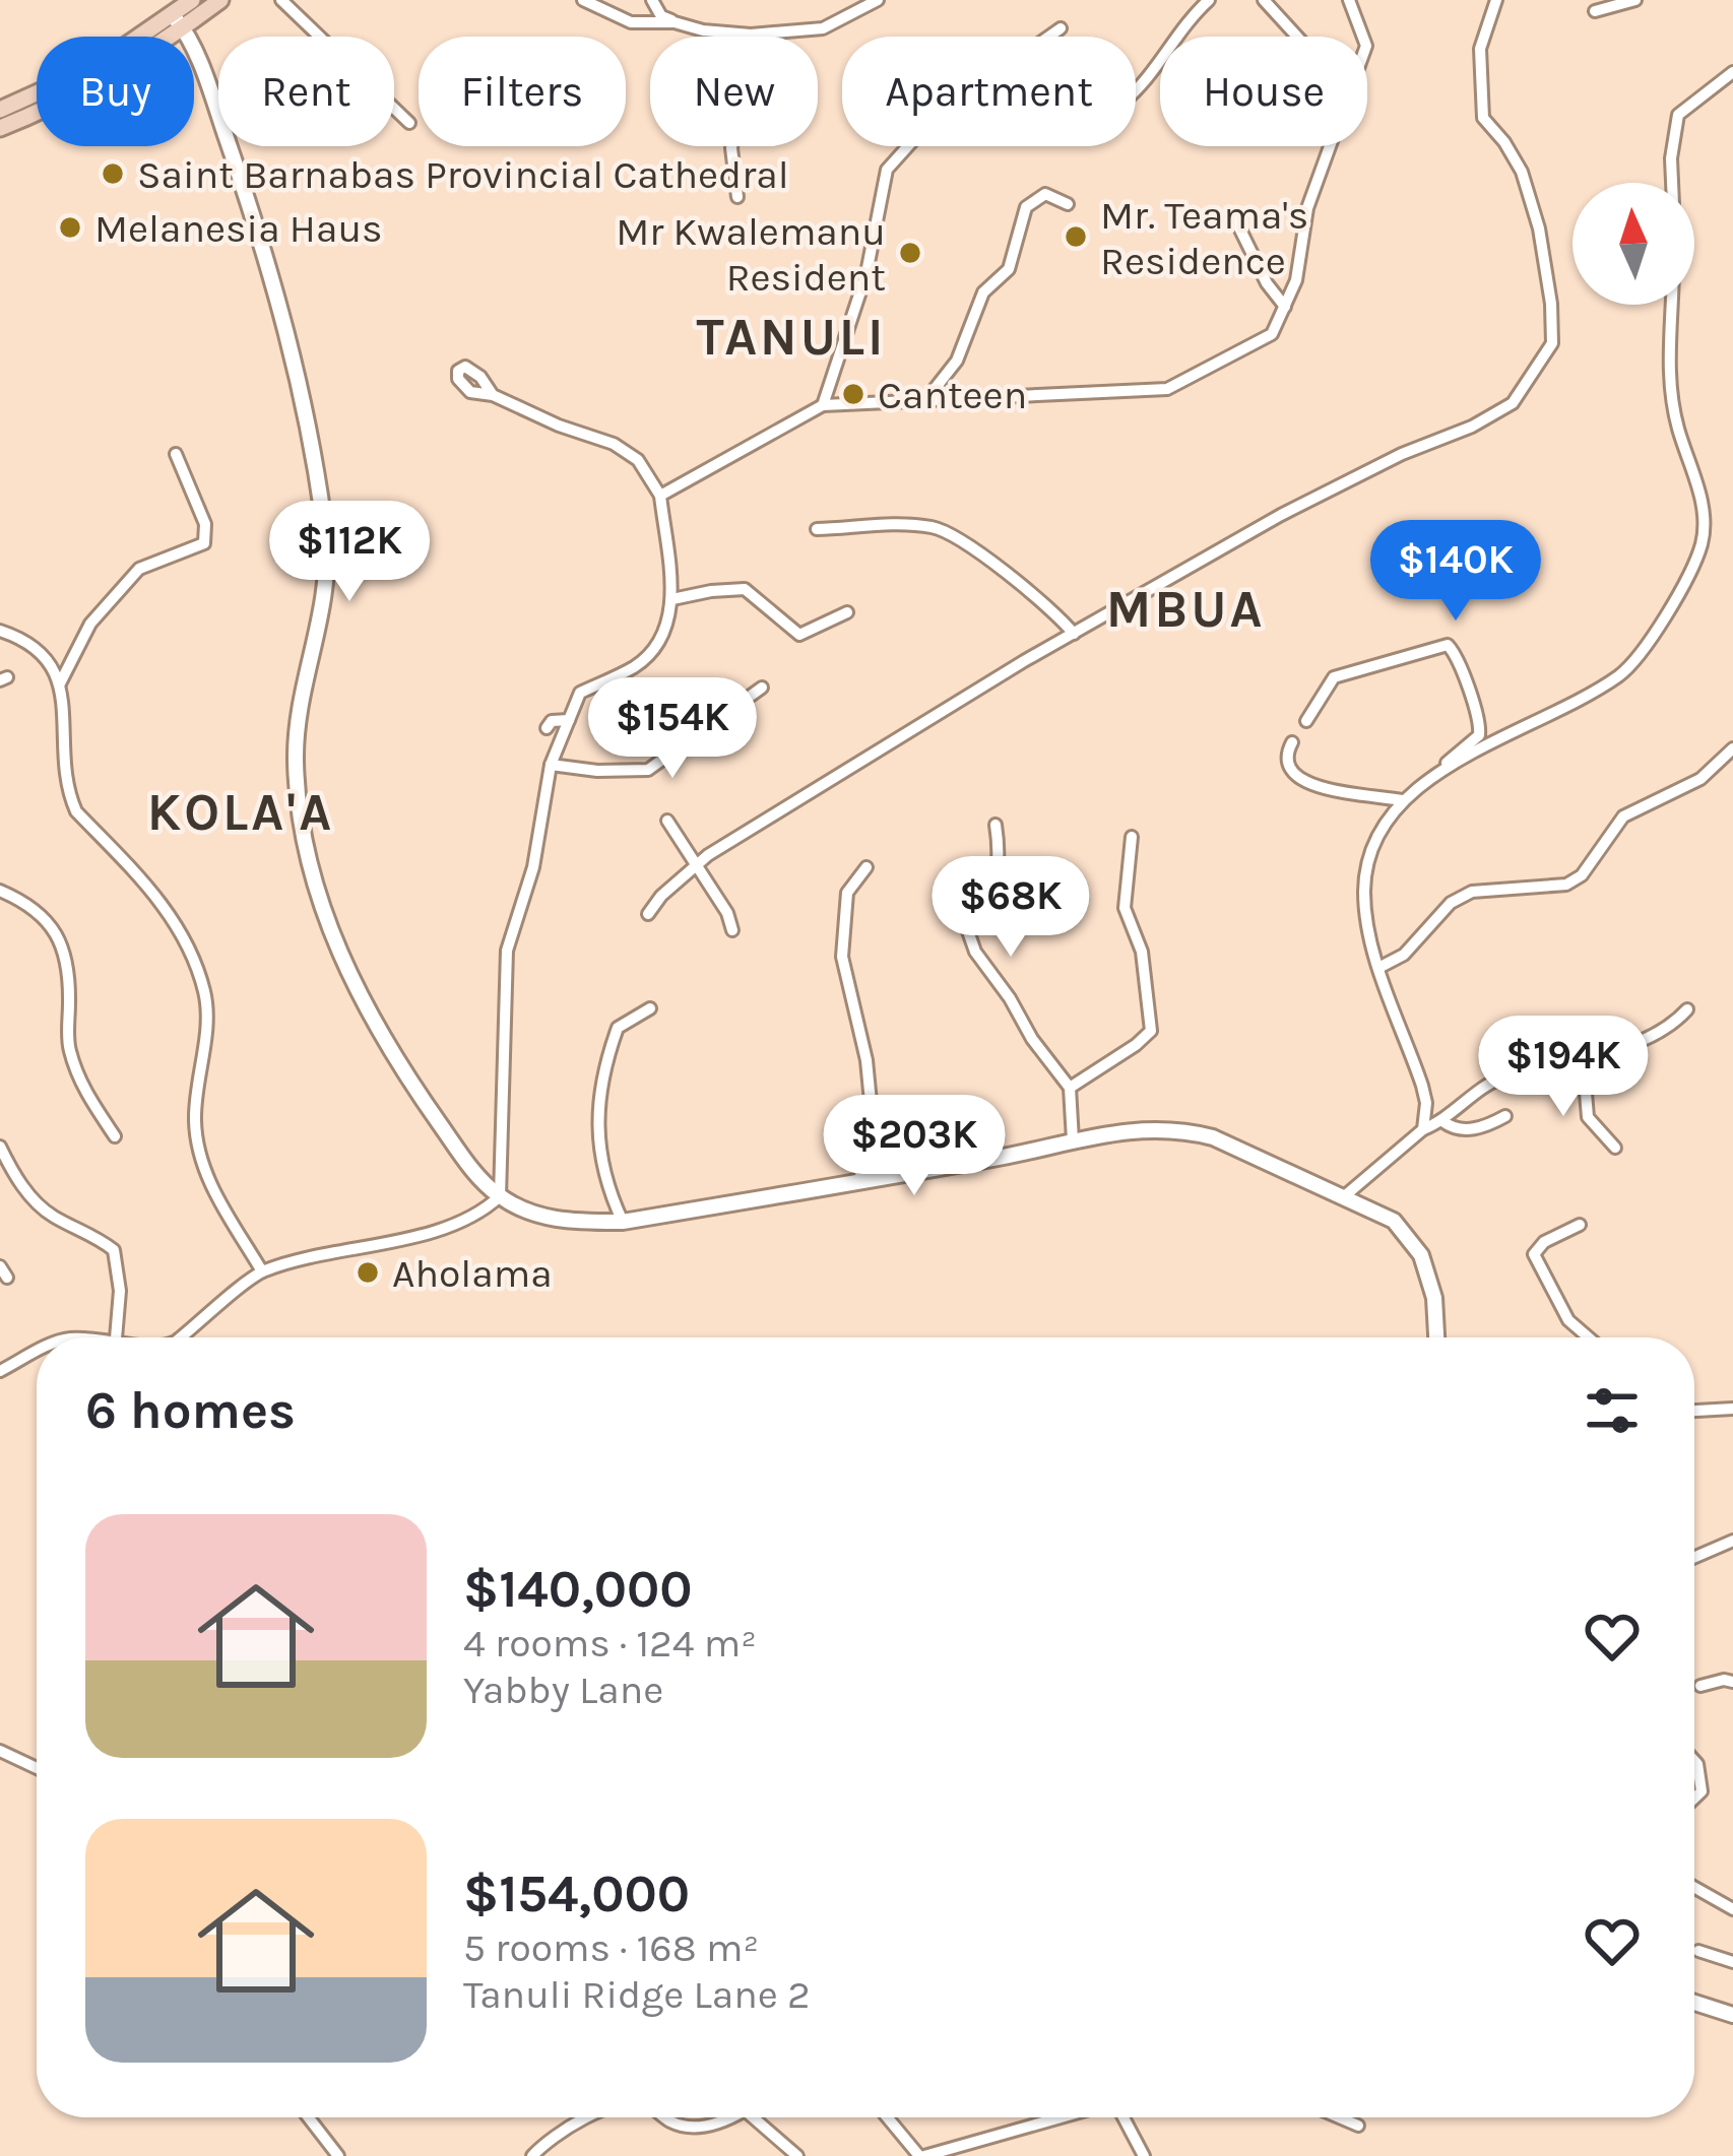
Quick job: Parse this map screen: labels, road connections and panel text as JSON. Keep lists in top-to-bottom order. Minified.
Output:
{"districts":["TANULI","MBUA","KOLA'A"],"places":["Saint Barnabas Provincial Cathedral","Melanesia Haus","Mr. Teama's Residence","Mr Kwalemanu Resident","Canteen","Aholama"],"north":"top","page":{"chip":["Buy","Rent","Filters","New","Apartment","House"],"price":["$112K","$140K","$154K","$68K","$194K","$203K"],"heading":"6 homes","list":[{"name":"$140,000","note":"4 rooms · 124 m² · Yabby Lane"},{"name":"$154,000","note":"5 rooms · 168 m² · Tanuli Ridge Lane 2"}]}}
